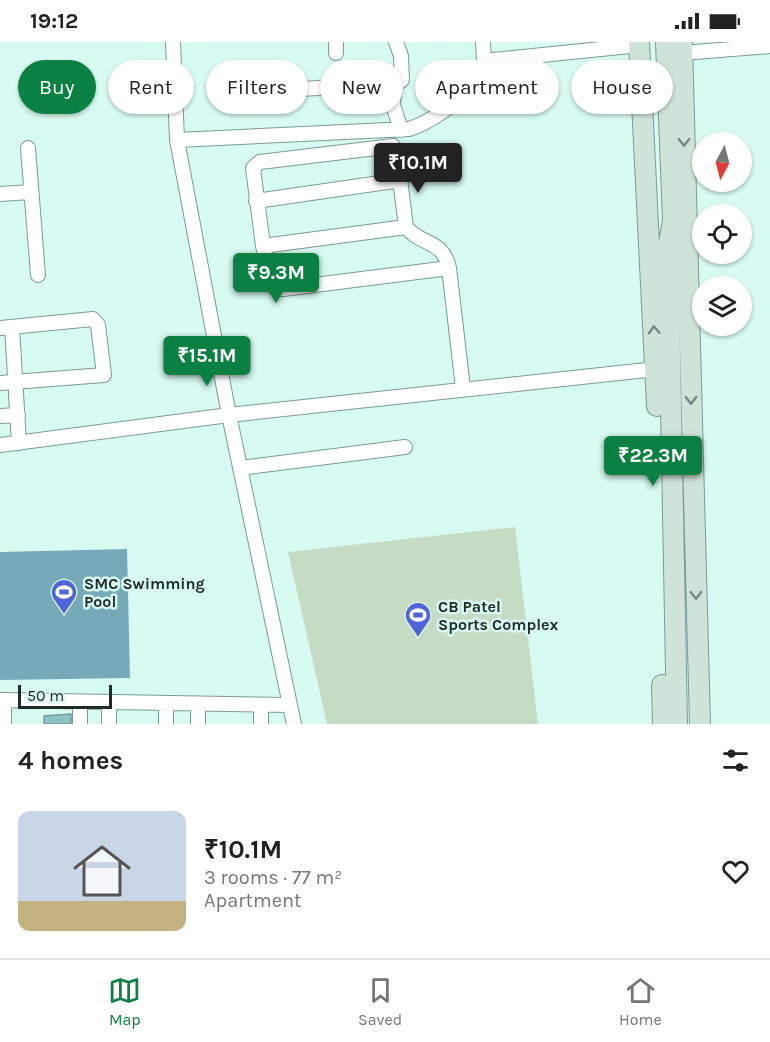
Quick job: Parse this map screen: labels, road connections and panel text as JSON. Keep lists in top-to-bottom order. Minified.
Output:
{"places":{"sports":["SMC Swimming Pool","CB Patel Sports Complex"]},"scale_bar":"50 m","north":"bottom","page":{"status":"19:12","chip":["Buy","Rent","Filters","New","Apartment","House"],"price":["₹10.1M","₹9.3M","₹15.1M","₹22.3M"],"scale":"50 m","heading":"4 homes","list":[{"name":"₹10.1M","note":"3 rooms · 77 m² · Apartment"}],"tabs":["Map","Saved","Home"]}}
